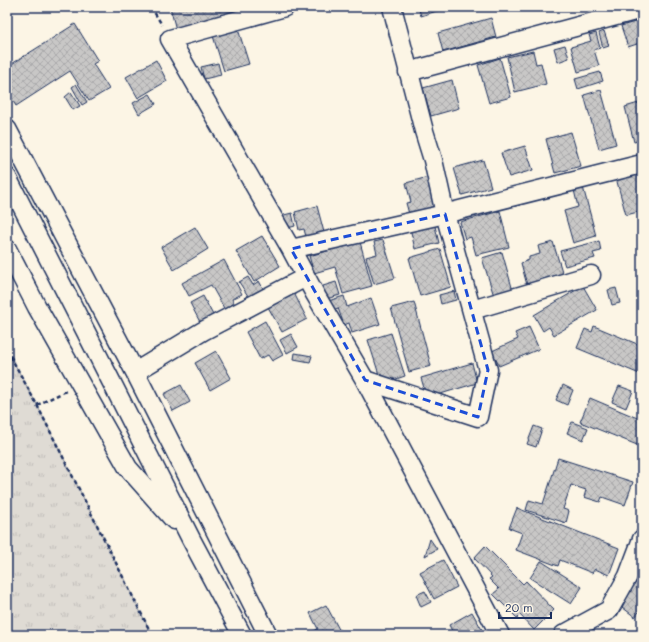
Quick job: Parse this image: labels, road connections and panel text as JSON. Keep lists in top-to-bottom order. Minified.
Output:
{"scale_bar":"20 m"}
